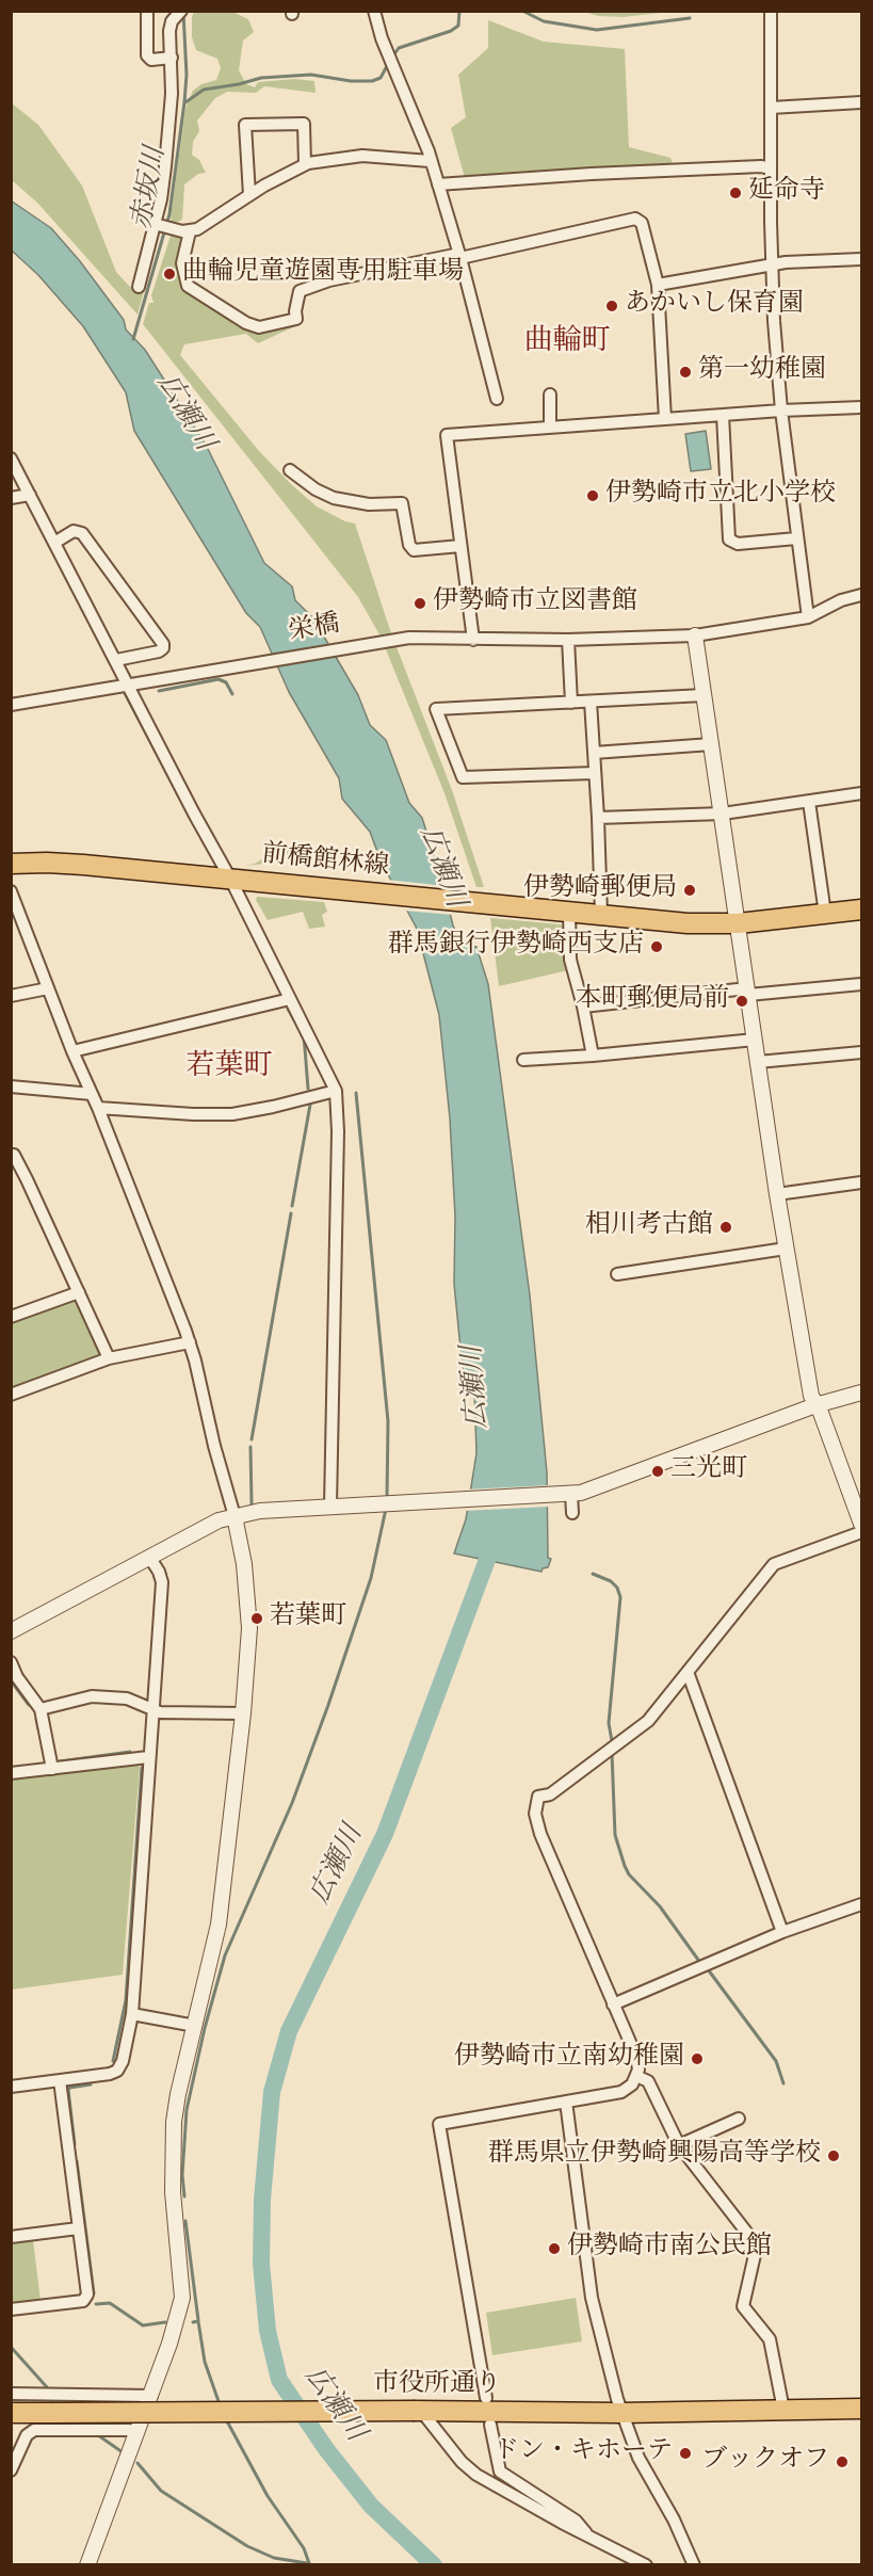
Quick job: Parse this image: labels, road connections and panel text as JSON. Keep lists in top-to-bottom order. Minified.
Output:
{"streets":{"main road":["前橋館林線","市役所通り"],"street":["栄橋"]},"districts":["曲輪町","若葉町"],"water":["赤坂川","広瀬川"],"places":["延命寺","曲輪児童遊園専用駐車場","あかいし保育園","第一幼稚園","伊勢崎市立北小学校","伊勢崎市立図書館","伊勢崎郵便局","群馬銀行伊勢崎西支店","本町郵便局前","相川考古館","三光町","若葉町","伊勢崎市立南幼稚園","群馬県立伊勢崎興陽高等学校","伊勢崎市南公民館","ドン・キホーテ","ブックオフ"]}
